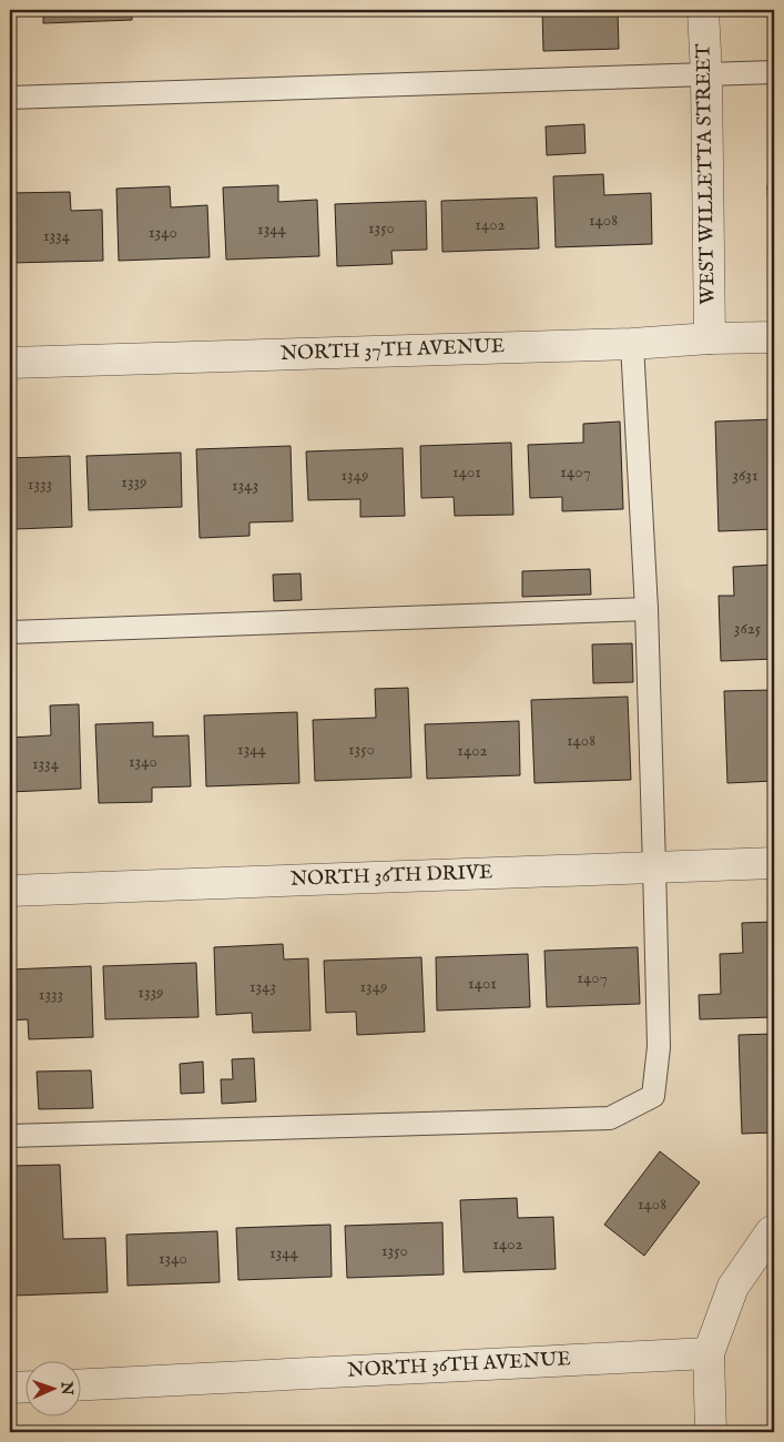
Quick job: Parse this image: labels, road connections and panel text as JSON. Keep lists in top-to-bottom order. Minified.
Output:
{"streets":{"street":["WEST WILLETTA STREET","NORTH 37TH AVENUE","NORTH 36TH DRIVE","NORTH 36TH AVENUE"]},"crossings":[["WEST WILLETTA STREET","NORTH 37TH AVENUE"]],"house_numbers":["1408","1402","1350","1344","1340","1334","1401","1407","1349","3631","1339","1333","1343","3625","1408","1344","1350","1402","1340","1334","1407","1401","1343","1349","1339","1333","1408","1402","1350","1344","1340"],"north":"right"}
